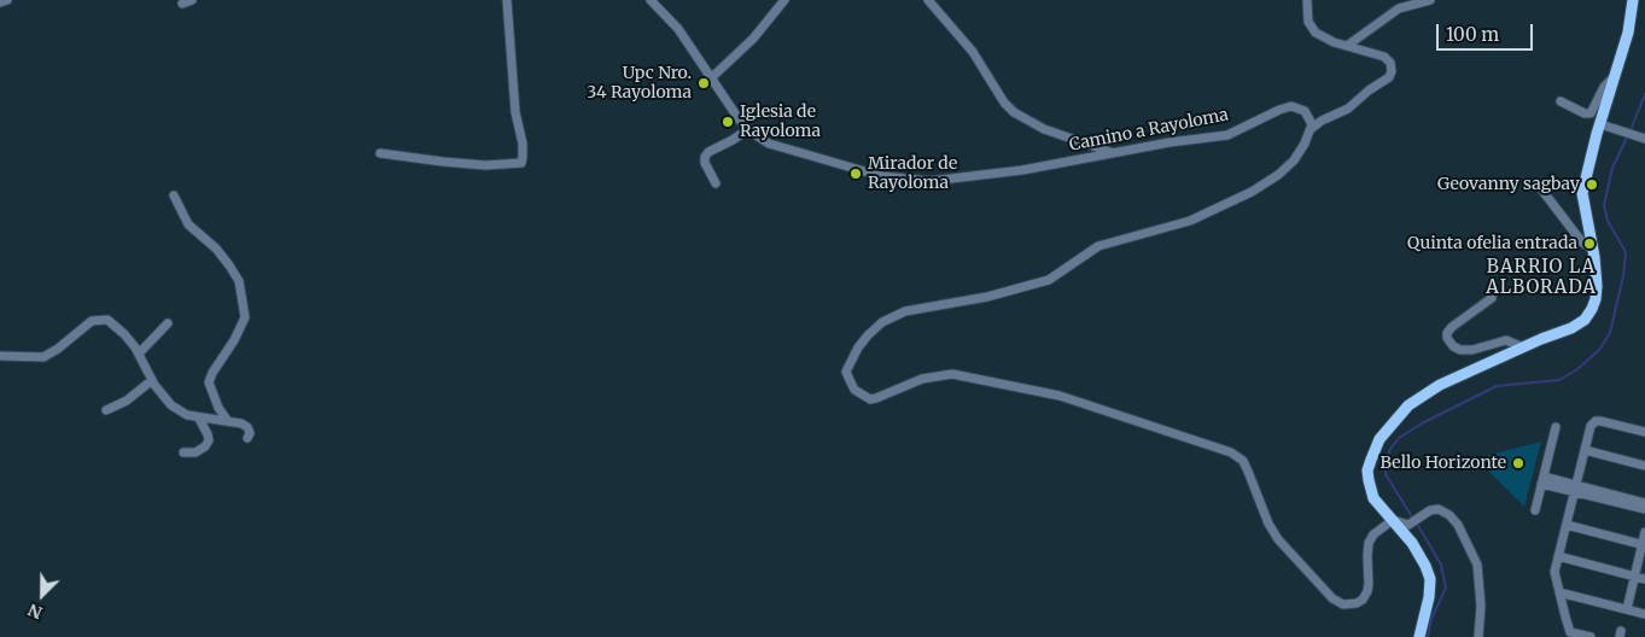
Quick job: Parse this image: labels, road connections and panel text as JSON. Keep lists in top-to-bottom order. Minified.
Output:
{"streets":{"street":["Camino a Rayoloma"]},"districts":["BARRIO LA ALBORADA"],"places":["Upc Nro. 34 Rayoloma","Iglesia de Rayoloma","Mirador de Rayoloma","Geovanny sagbay","Quinta ofelia entrada","Bello Horizonte"],"scale_bar":"100 m","north":"bottom left"}
